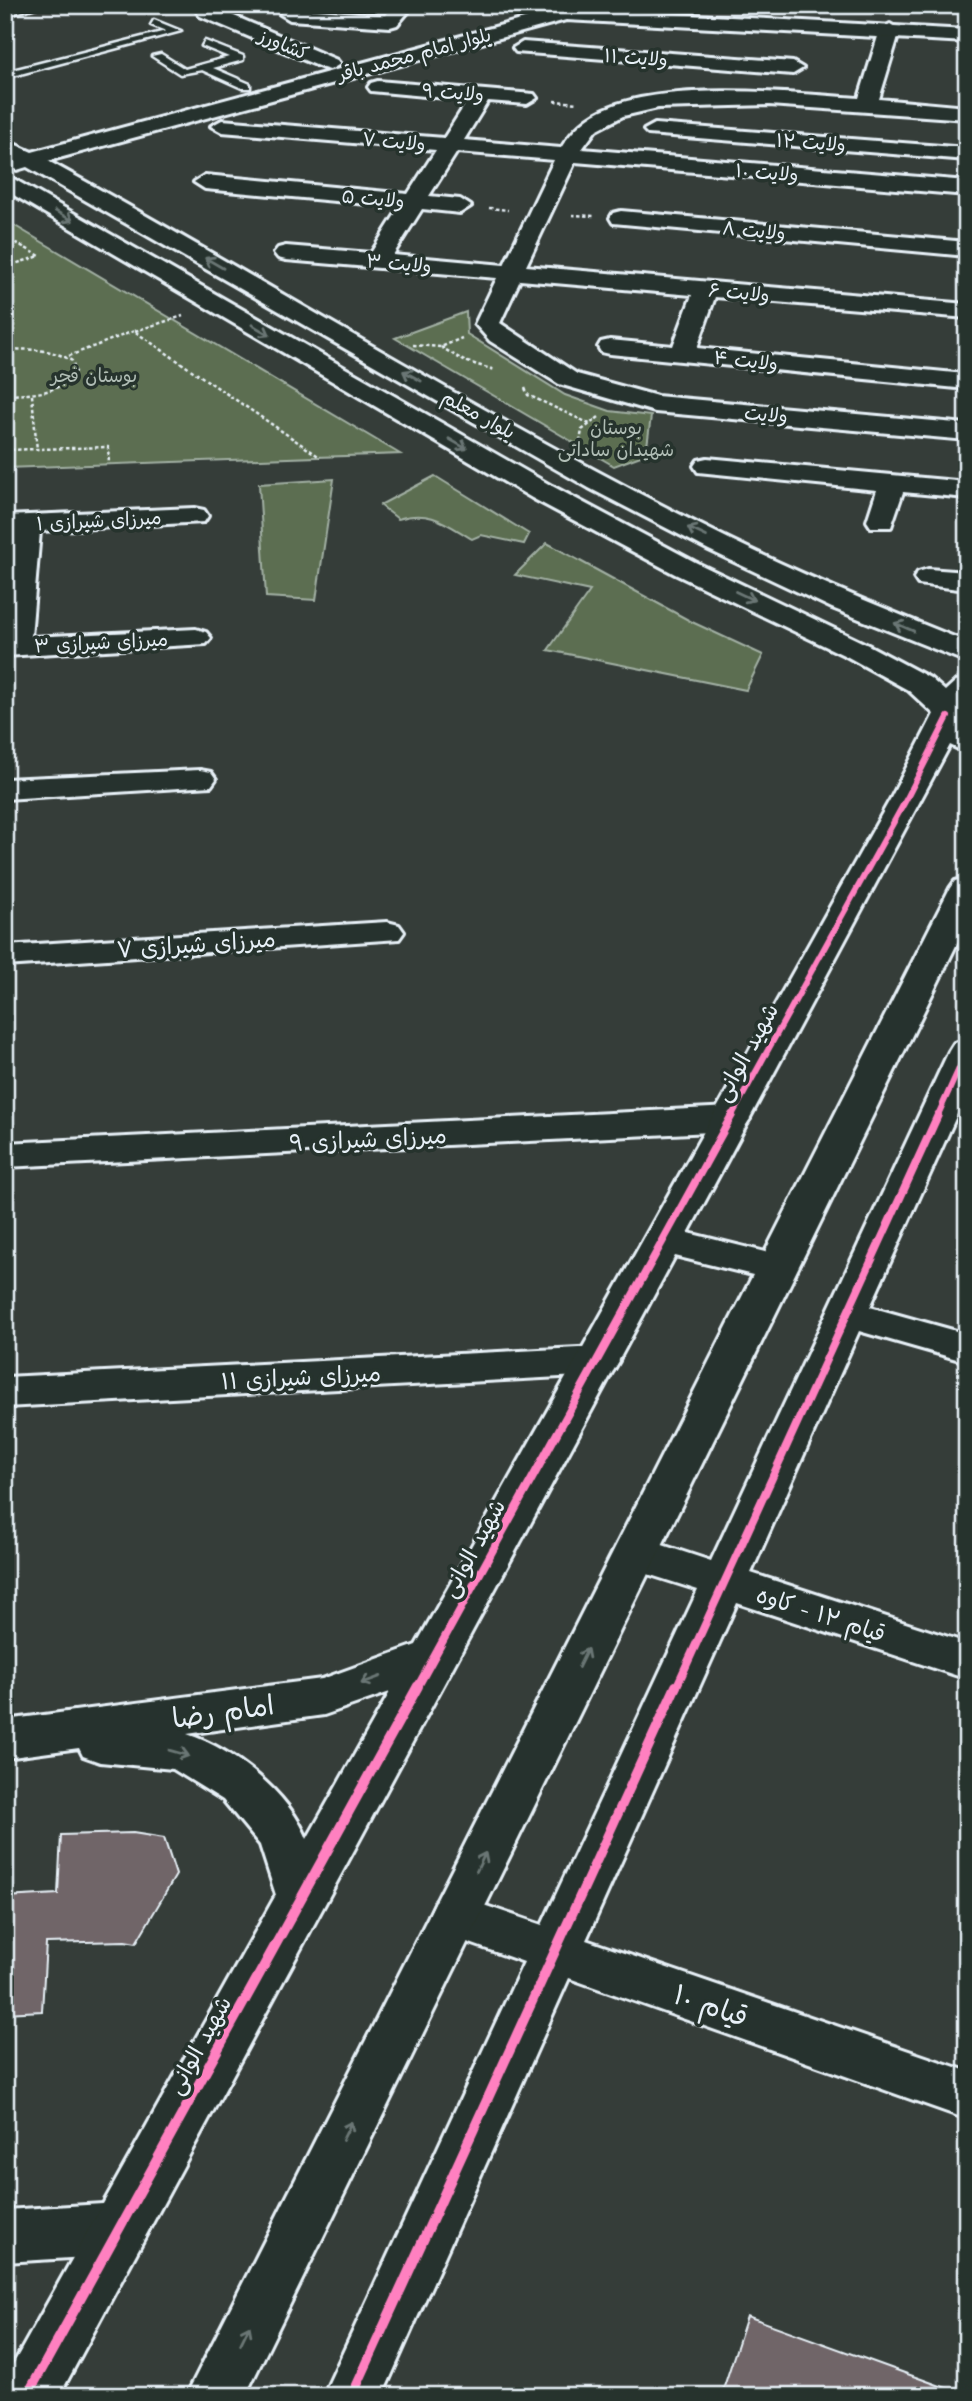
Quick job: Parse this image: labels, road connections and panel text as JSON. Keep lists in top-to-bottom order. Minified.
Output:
{"streets":{"street":["کشاورز","بلوار امام محمد باقر","ولایت ۱۱","ولایت ۹","ولایت ۷","ولایت ۱۲","ولایت ۱۰","ولایت ۵","ولایت ۸","ولایت ۳","ولایت ۶","ولایت ۴","بلوار معلم","ولایت","میرزای شیرازی ۱","میرزای شیرازی ۳","میرزای شیرازی ۷","شهید الوانی","میرزای شیرازی ۹","میرزای شیرازی ۱۱","قیام ۱۲ - کاوه","امام رضا","قیام ۱۰"]},"crossings":[["کشاورز","بلوار امام محمد باقر"],["بلوار امام محمد باقر","بلوار معلم"],["ولایت ۷","ولایت ۱۰"],["ولایت ۳","ولایت ۶"],["بلوار معلم","شهید الوانی"],["شهید الوانی","میرزای شیرازی ۹"],["شهید الوانی","میرزای شیرازی ۱۱"],["شهید الوانی","امام رضا"]],"one_way":["امام رضا"],"parks":["بوستان فجر","بوستان شهیدان ساداتی"]}
